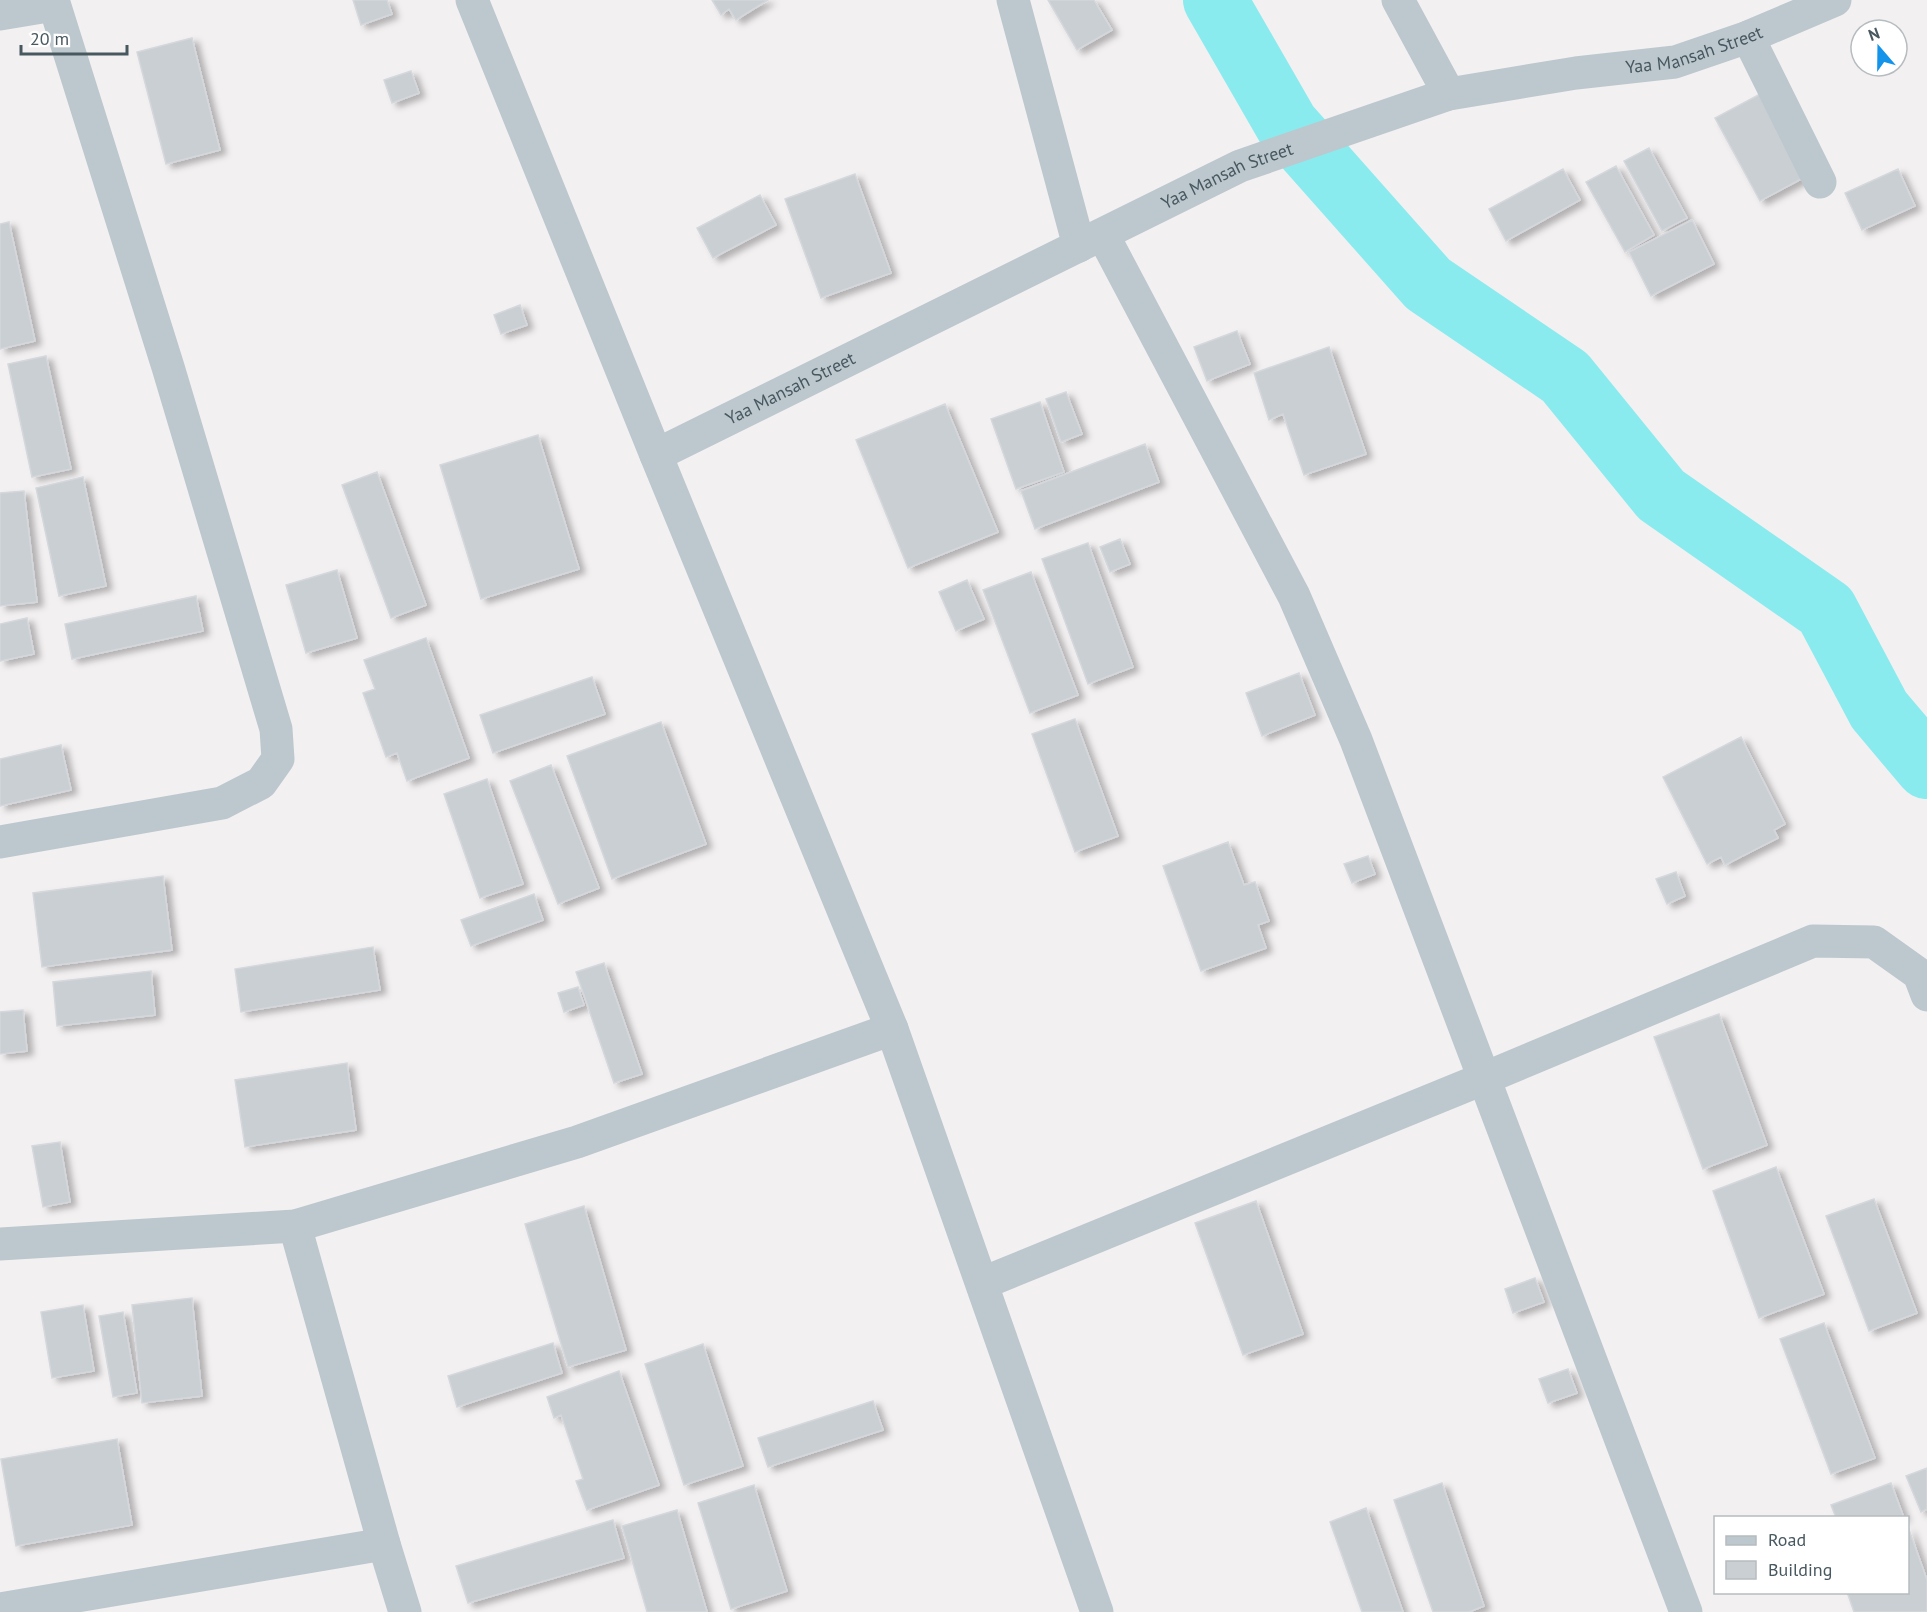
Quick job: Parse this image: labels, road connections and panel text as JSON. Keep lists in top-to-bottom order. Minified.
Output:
{"streets":{"street":["Yaa Mansah Street"]},"legend":["Road","Building"],"scale_bar":"20 m","north":"top"}
